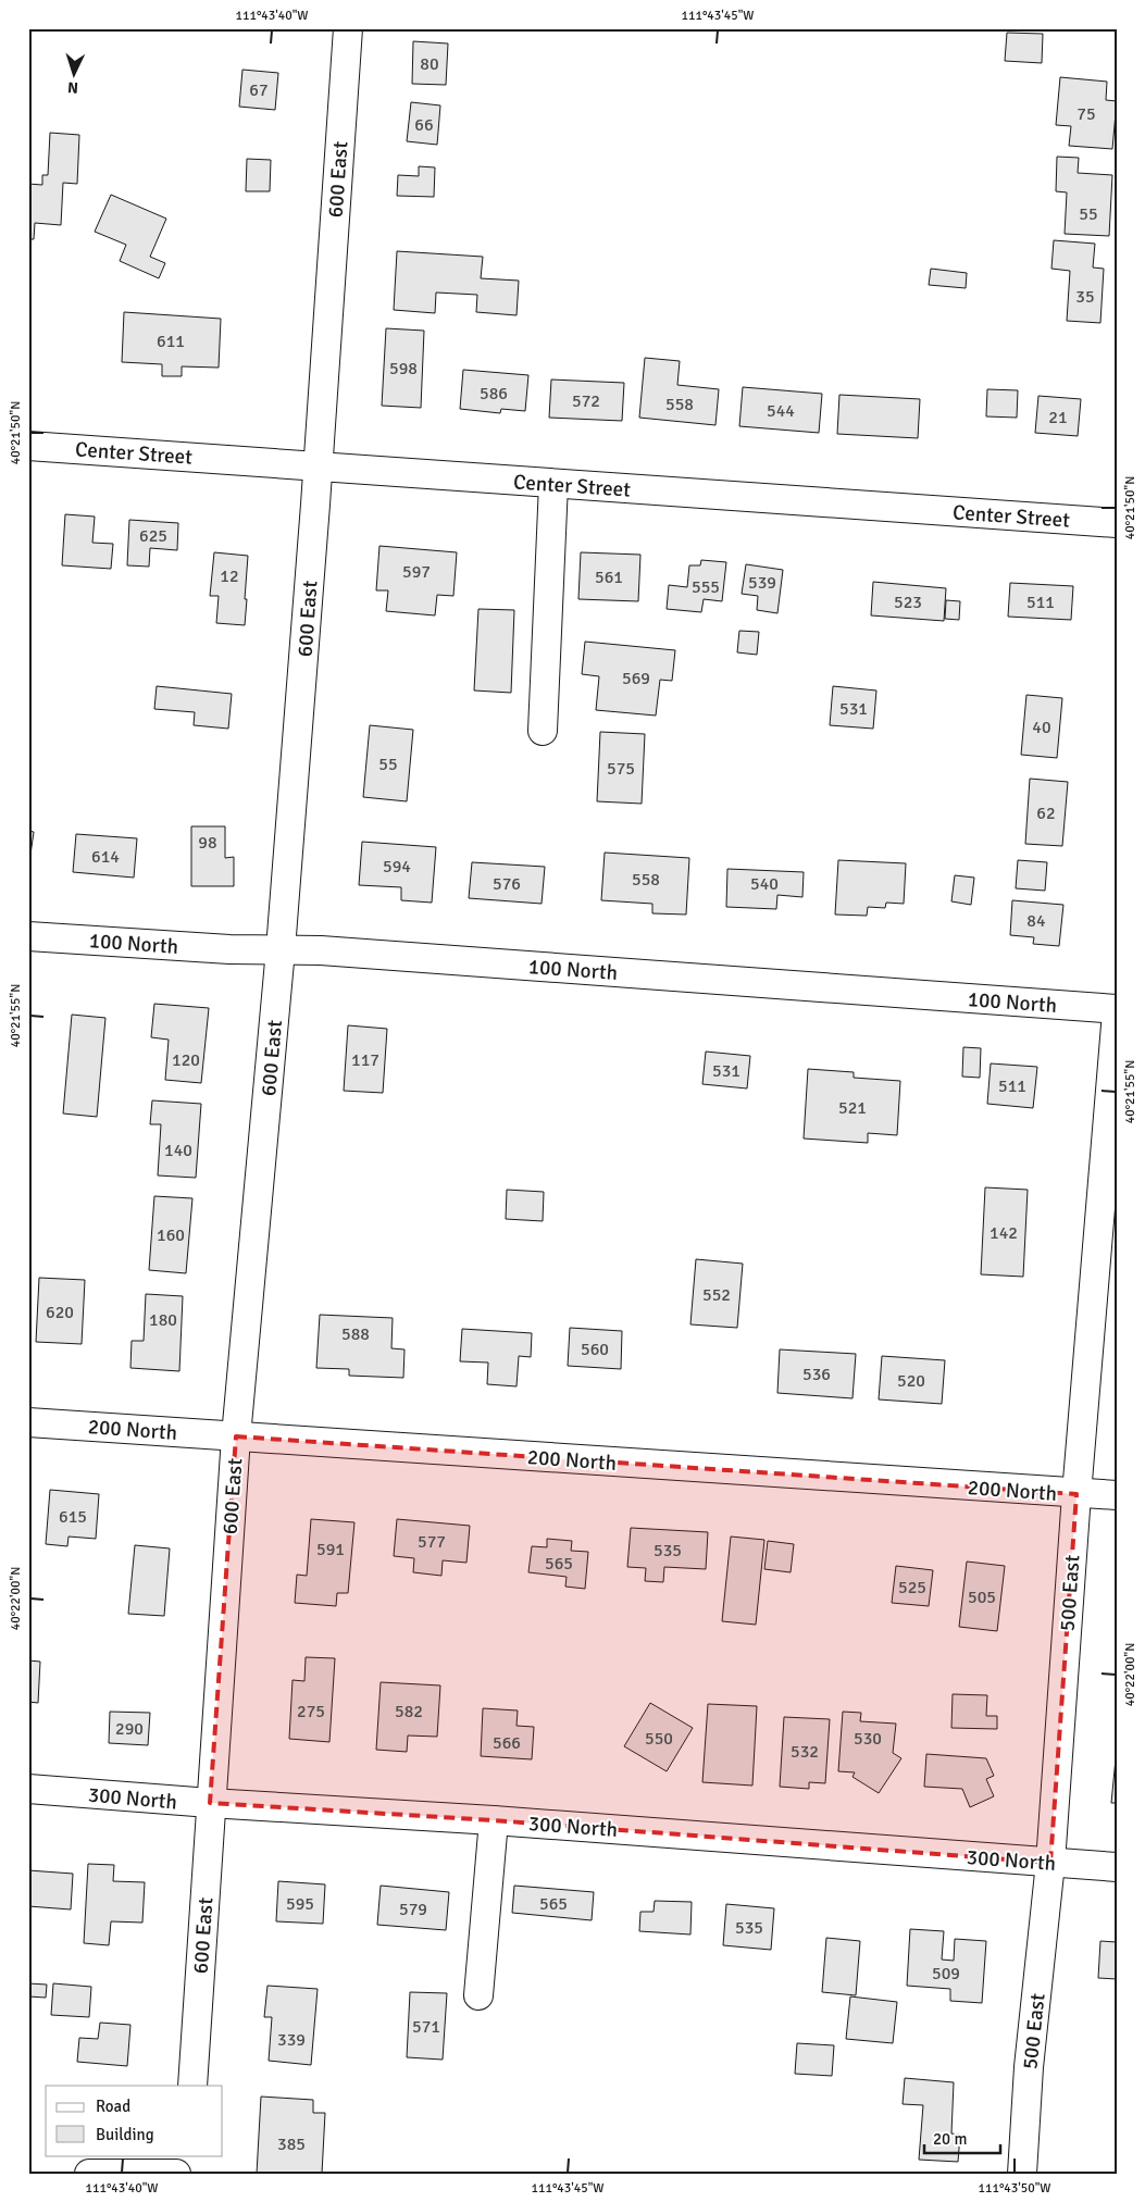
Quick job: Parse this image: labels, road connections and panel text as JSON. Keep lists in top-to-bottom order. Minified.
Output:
{"streets":{"street":["600 East","Center Street","100 North","200 North","500 East","300 North"]},"crossings":[["600 East","Center Street"],["600 East","100 North"],["600 East","200 North"],["600 East","300 North"],["100 North","500 East"],["200 North","500 East"],["500 East","300 North"]],"house_numbers":["80","67","75","66","55","35","611","598","586","572","558","544","21","625","597","12","561","539","555","523","511","569","531","40","55","575","62","98","614","594","558","576","540","84","120","117","531","511","521","140","142","160","552","620","180","588","560","536","520","615","577","591","535","565","525","505","275","582","290","550","530","566","532","595","565","579","535","509","571","339","385"],"legend":["Road","Building"],"scale_bar":"20 m","north":"bottom","coordinates":["111°43'40\"W","111°43'45\"W","40°21'50\"N","40°21'55\"N","40°22'00\"N","111°43'50\"W"]}
